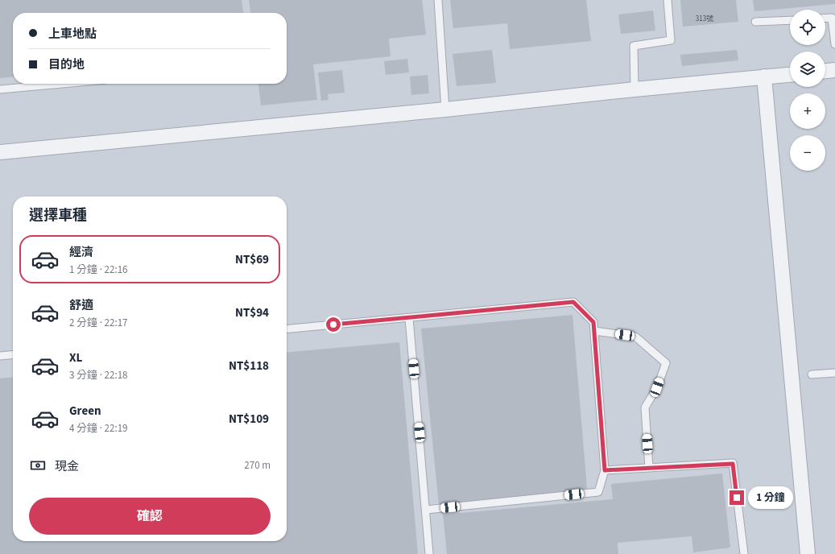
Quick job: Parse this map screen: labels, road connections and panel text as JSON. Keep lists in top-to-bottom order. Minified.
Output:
{"house_numbers":["313號"],"page":{"map_buttons":["+","−"],"banner":["上車地點","目的地"],"heading":"選擇車種","list":[{"name":"經濟","note":"1 分鐘 · 22:16","value":"NT$69"},{"name":"舒適","note":"2 分鐘 · 22:17","value":"NT$94"},{"name":"XL","note":"3 分鐘 · 22:18","value":"NT$118"},{"name":"Green","note":"4 分鐘 · 22:19","value":"NT$109"}],"pay":["現金","270 m"],"bubble":"1 分鐘","buttons":"確認"}}
